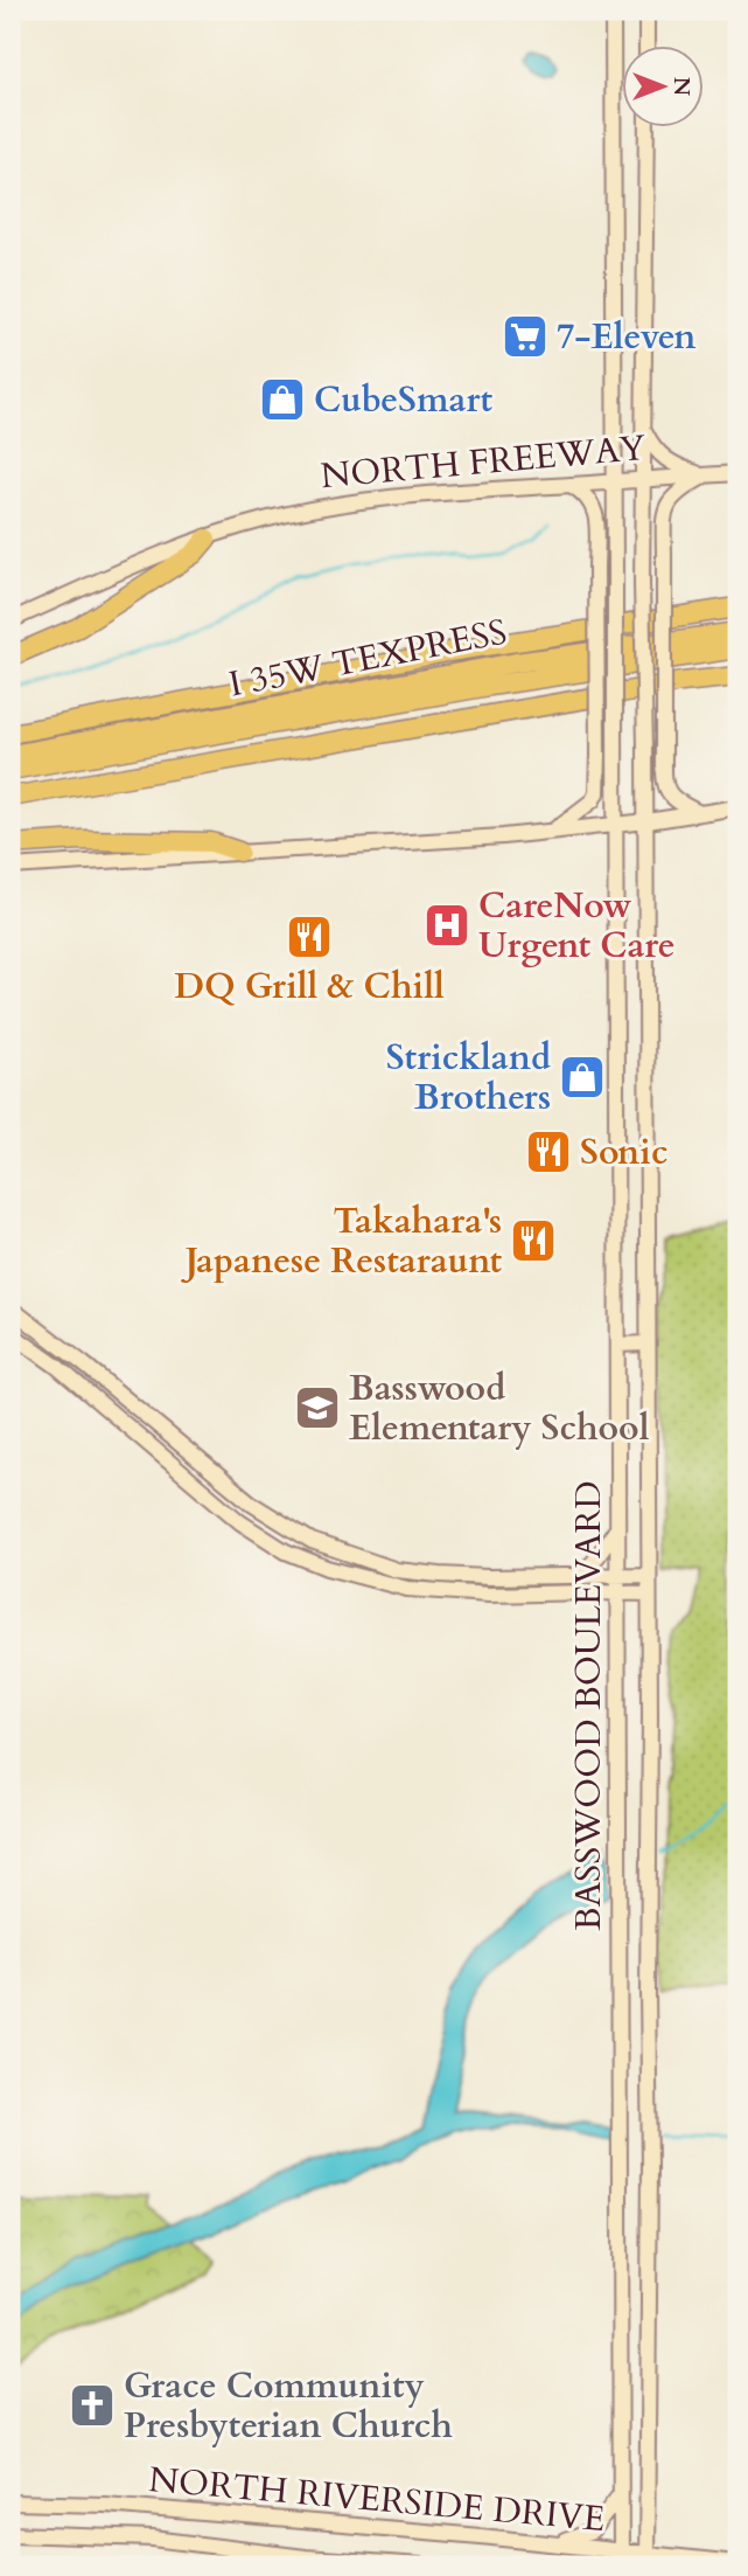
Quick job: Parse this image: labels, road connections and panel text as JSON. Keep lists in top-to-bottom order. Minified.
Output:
{"streets":{"highway":["I 35W TEXPRESS"],"main road":["NORTH FREEWAY","BASSWOOD BOULEVARD","NORTH RIVERSIDE DRIVE"]},"crossings":[["NORTH FREEWAY","BASSWOOD BOULEVARD"],["BASSWOOD BOULEVARD","NORTH RIVERSIDE DRIVE"]],"places":{"supermarket":["7-Eleven"],"shop":["CubeSmart","Strickland Brothers"],"hospital":["CareNow Urgent Care"],"restaurant":["DQ Grill & Chill","Sonic","Takahara's Japanese Restaraunt"],"school or university":["Basswood Elementary School"],"church":["Grace Community Presbyterian Church"]},"north":"right"}
